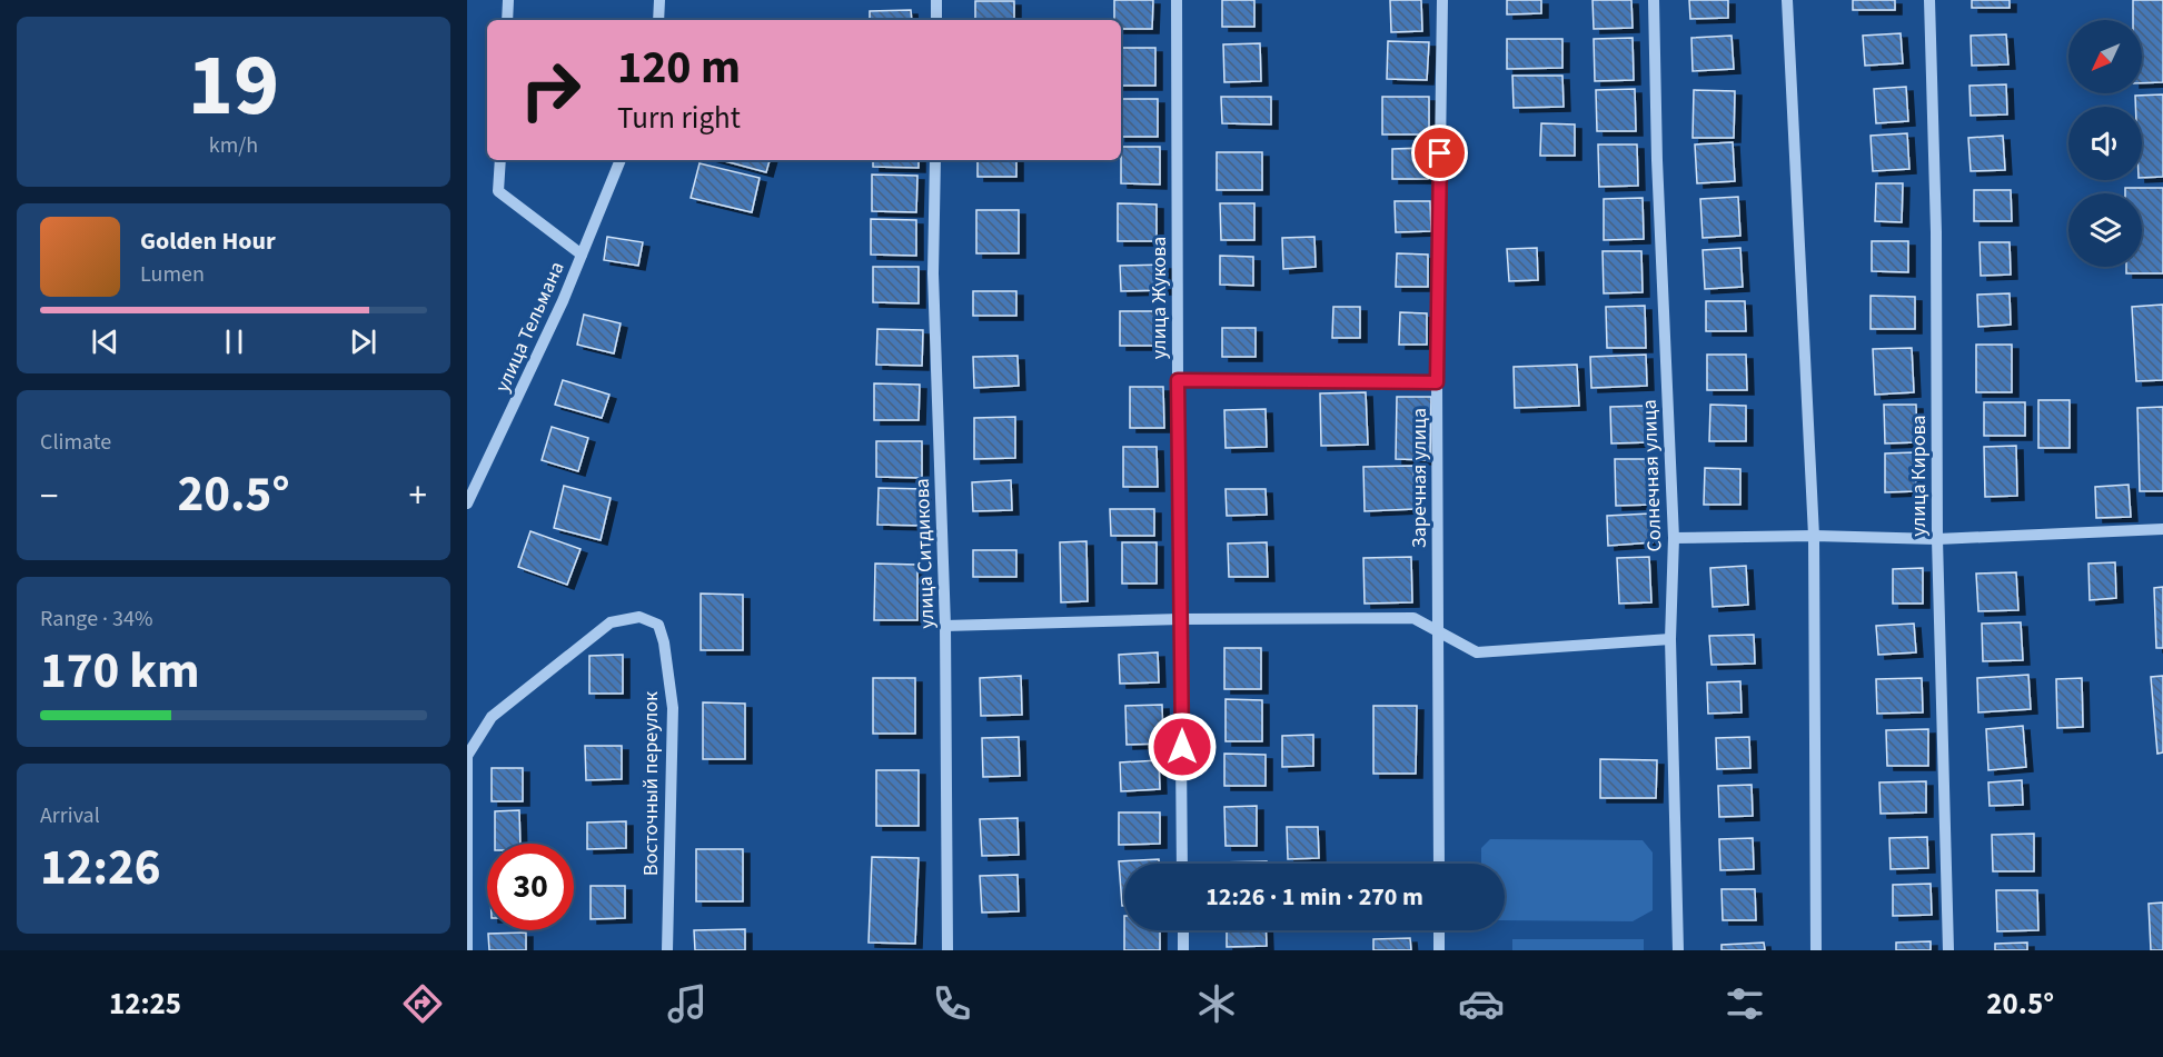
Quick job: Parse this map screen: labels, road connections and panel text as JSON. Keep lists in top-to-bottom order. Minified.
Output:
{"streets":{"street":["улица Жукова","улица Тельмана","Солнечная улица","улица Кирова","Заречная улица","улица Ситдикова","Восточный переулок"]},"north":"bottom left","page":{"tile":[["19","km/h"],"Climate",["Range · 34%","170 km"],["Arrival","12:26"]],"turn":["120 m","Turn right"],"song":["Golden Hour","Lumen"],"heat":["−","20.5°","+"],"limit":"30","trip":"12:26 · 1 min · 270 m","tabs":["12:25","20.5°"]}}
